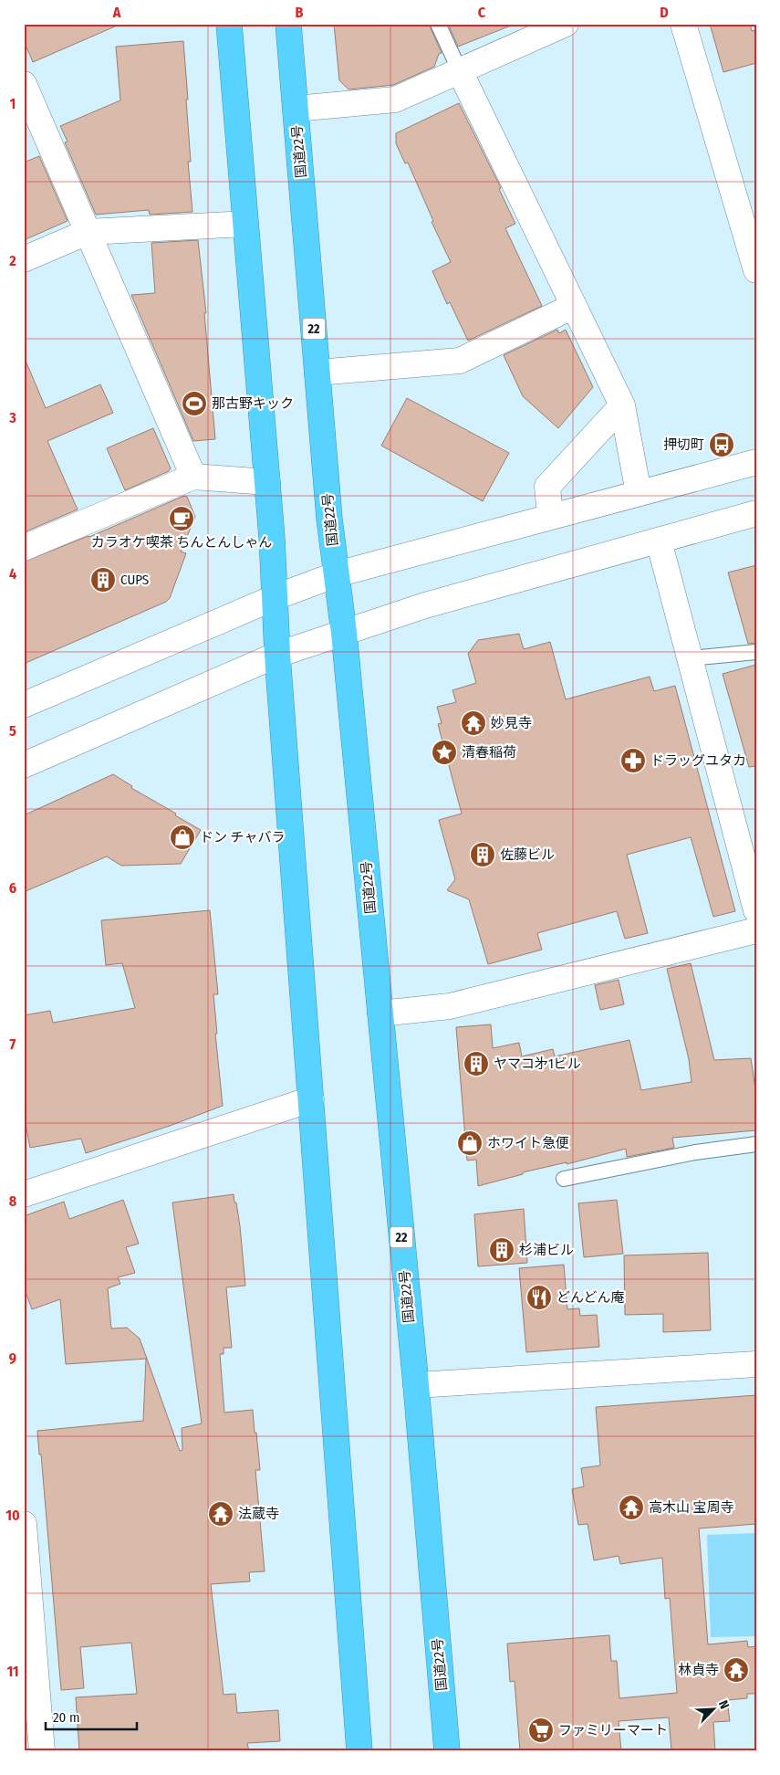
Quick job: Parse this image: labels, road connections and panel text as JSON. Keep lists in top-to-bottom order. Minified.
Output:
{"streets":{"highway":["国道22号","22"]},"places":{"sports":["那古野キック"],"bus stop":["押切町"],"cafe":["カラオケ喫茶 ちんとんしゃん"],"building":["CUPS","佐藤ビル","ヤマコ㐧1ビル","杉浦ビル"],"temple":["妙見寺","高木山 宝周寺","法蔵寺","林貞寺"],"place":["清春稲荷"],"pharmacy":["ドラッグユタカ"],"shop":["ドン チャバラ","ホワイト急便"],"restaurant":["どんどん庵"],"supermarket":["ファミリーマート"]},"scale_bar":"20 m","north":"top right","grid":{"columns":["A","B","C","D"],"rows":["1","2","3","4","5","6","7","8","9","10","11"]}}
